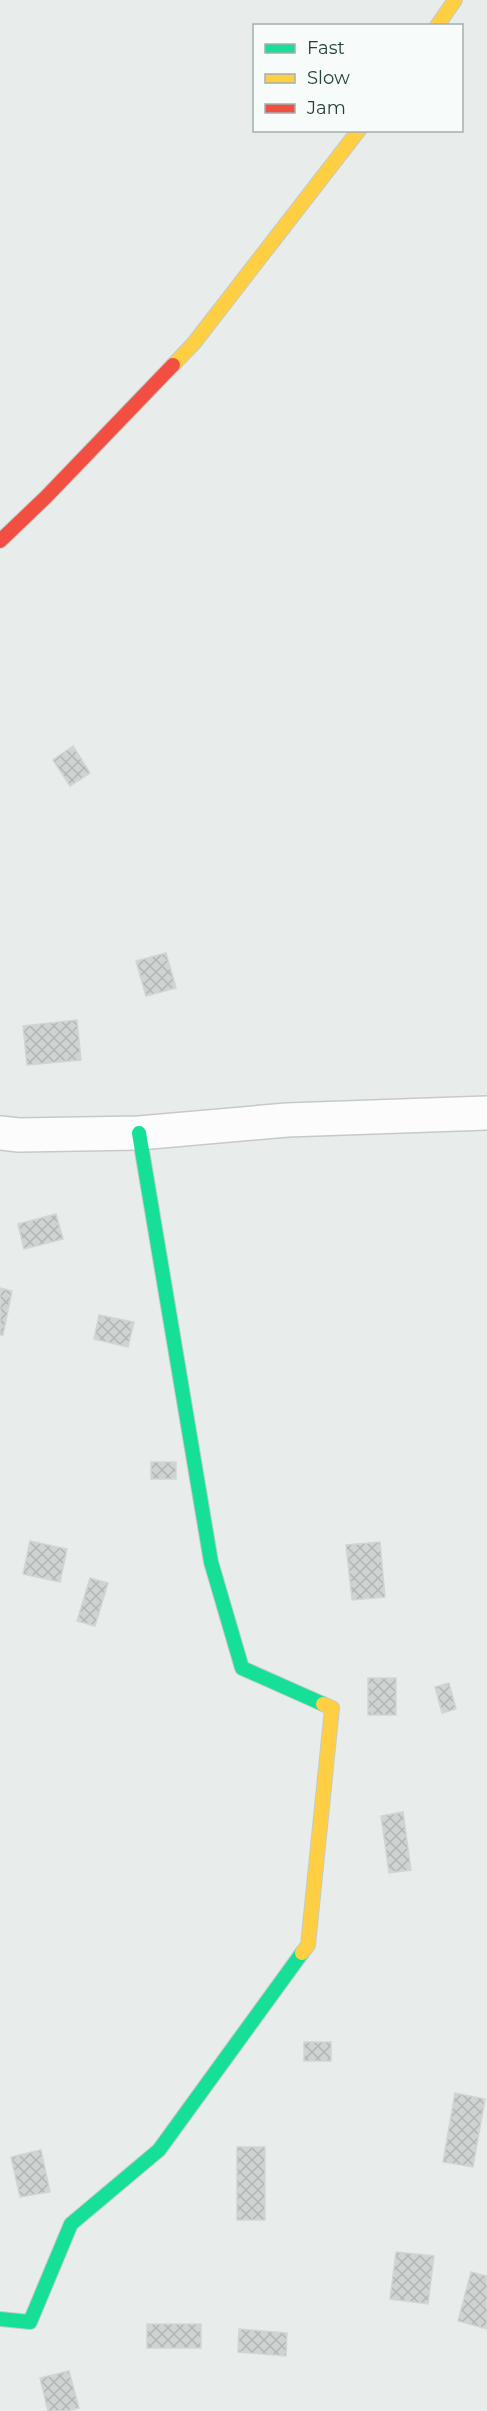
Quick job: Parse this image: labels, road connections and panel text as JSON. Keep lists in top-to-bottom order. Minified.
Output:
{"legend":["Fast","Slow","Jam"]}
